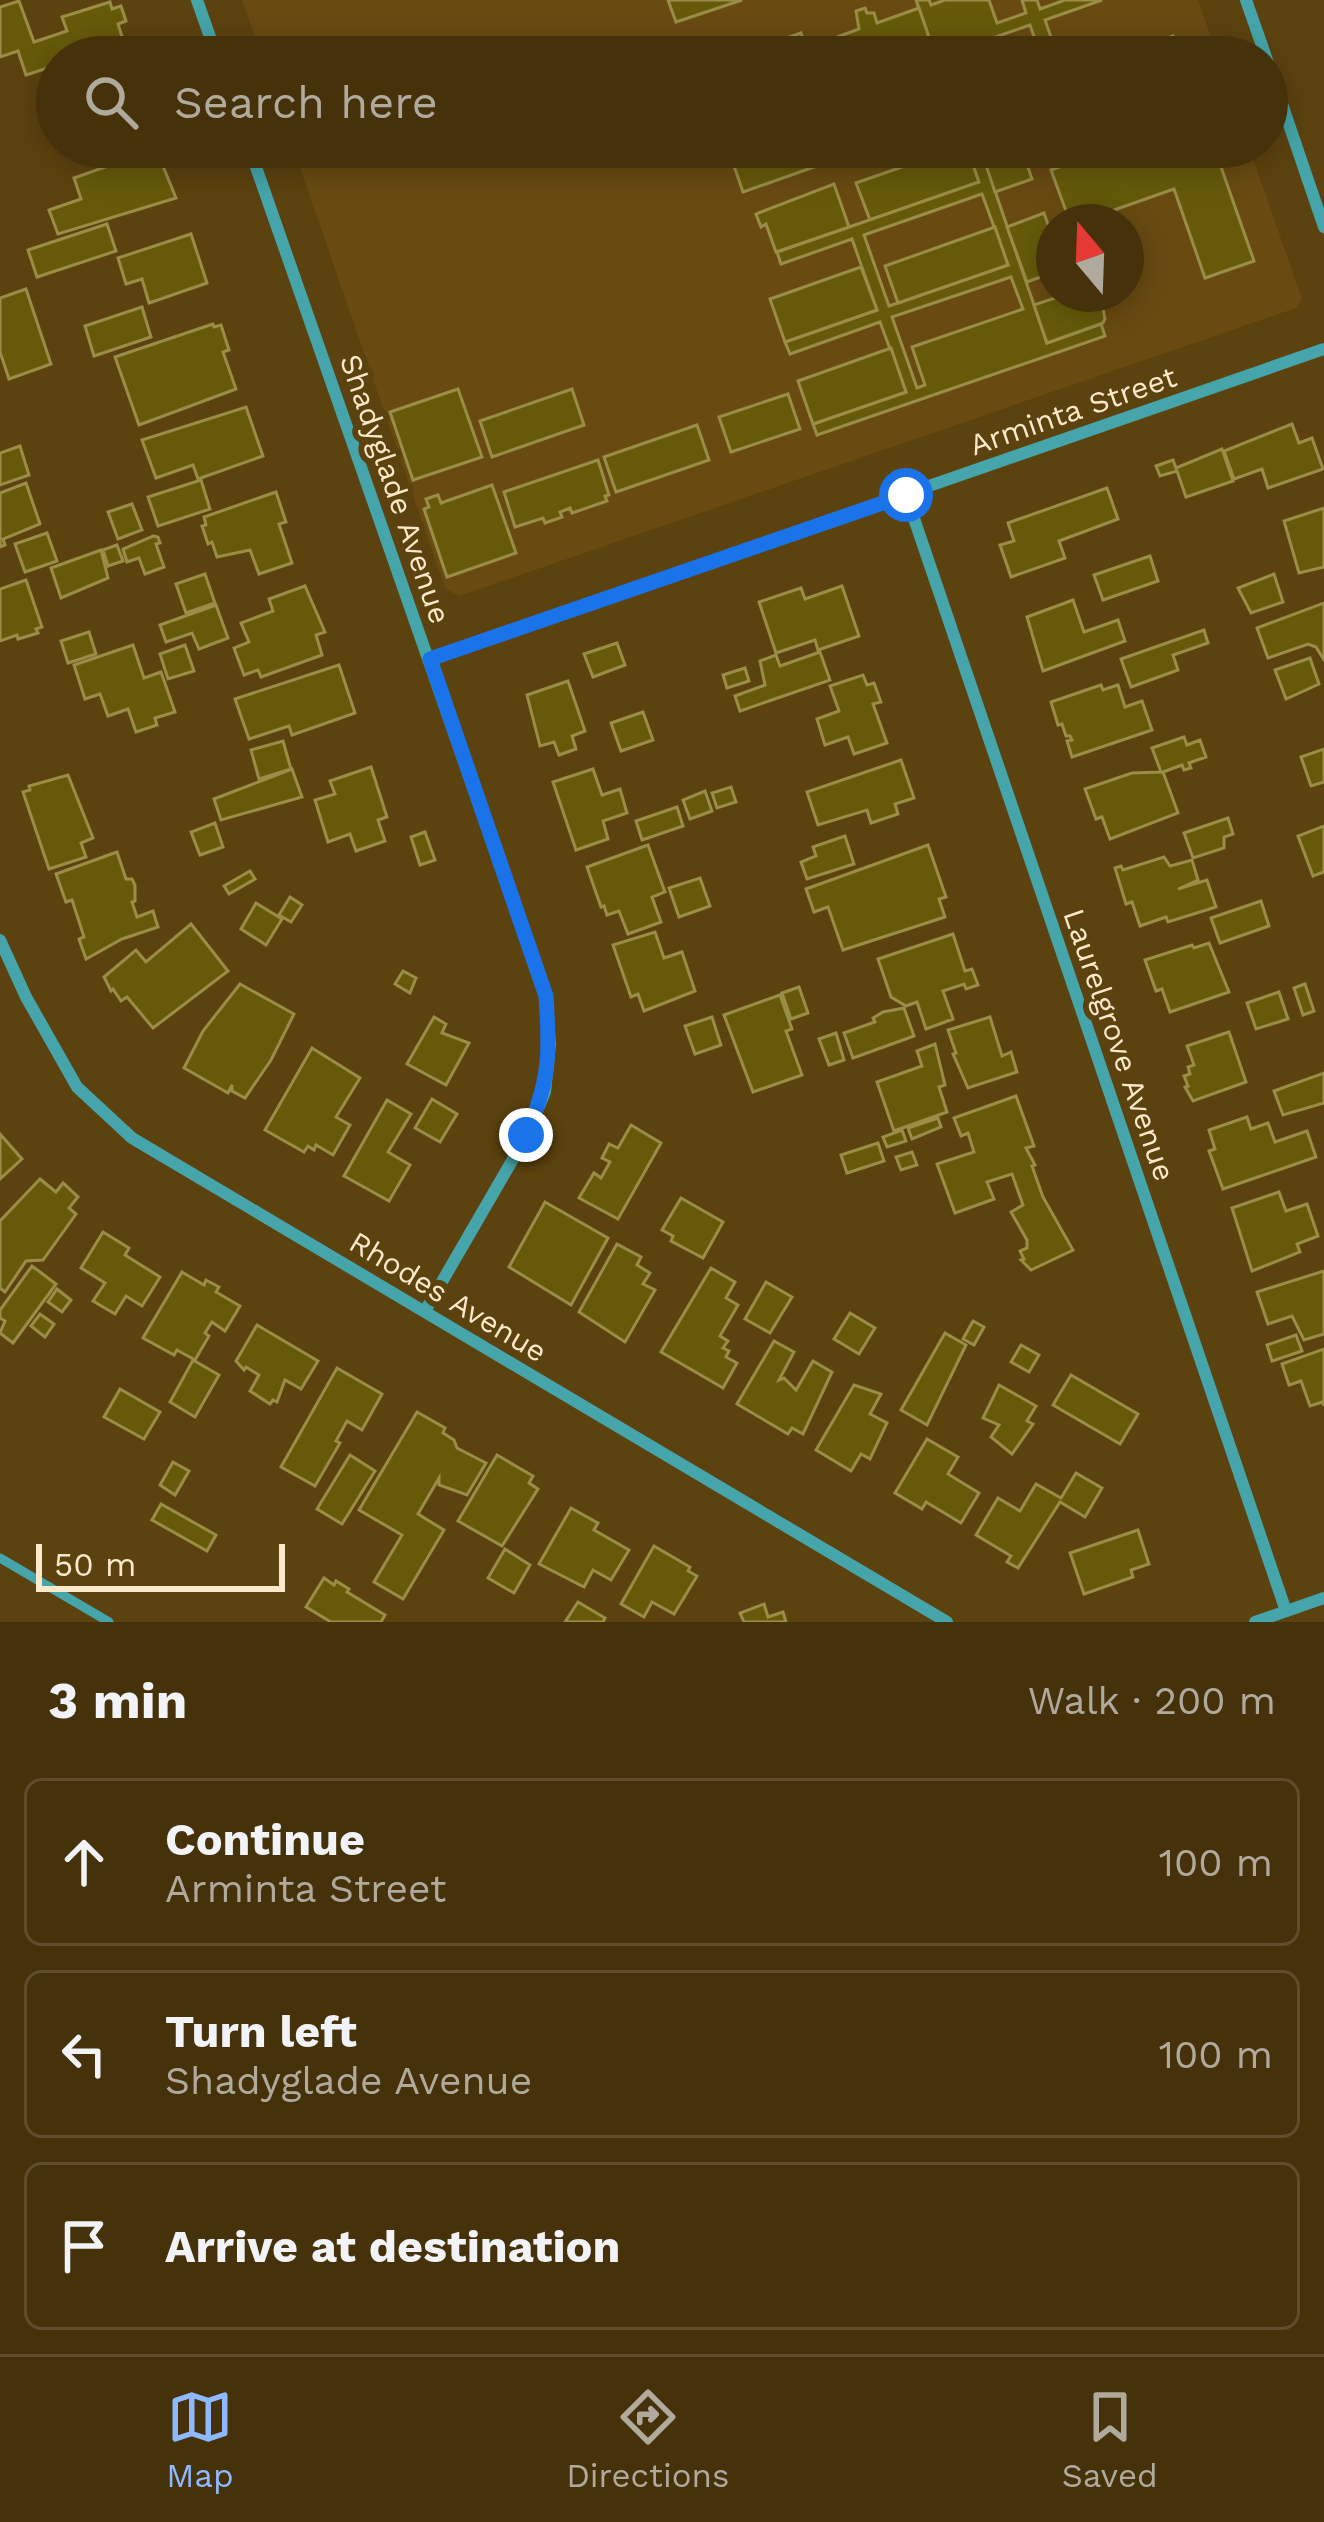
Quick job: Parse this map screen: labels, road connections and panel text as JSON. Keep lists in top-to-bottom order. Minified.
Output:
{"streets":{"street":["Arminta Street","Shadyglade Avenue","Laurelgrove Avenue","Rhodes Avenue"]},"crossings":[["Arminta Street","Shadyglade Avenue"],["Arminta Street","Laurelgrove Avenue"],["Shadyglade Avenue","Rhodes Avenue"]],"scale_bar":"50 m","north":"top","page":{"search":"Search here","scale":"50 m","heading":["3 min","Walk · 200 m"],"list":[["Continue","Arminta Street","100 m"],["Turn left","Shadyglade Avenue","100 m"],"Arrive at destination"],"nav":["Map","Directions","Saved"]}}
